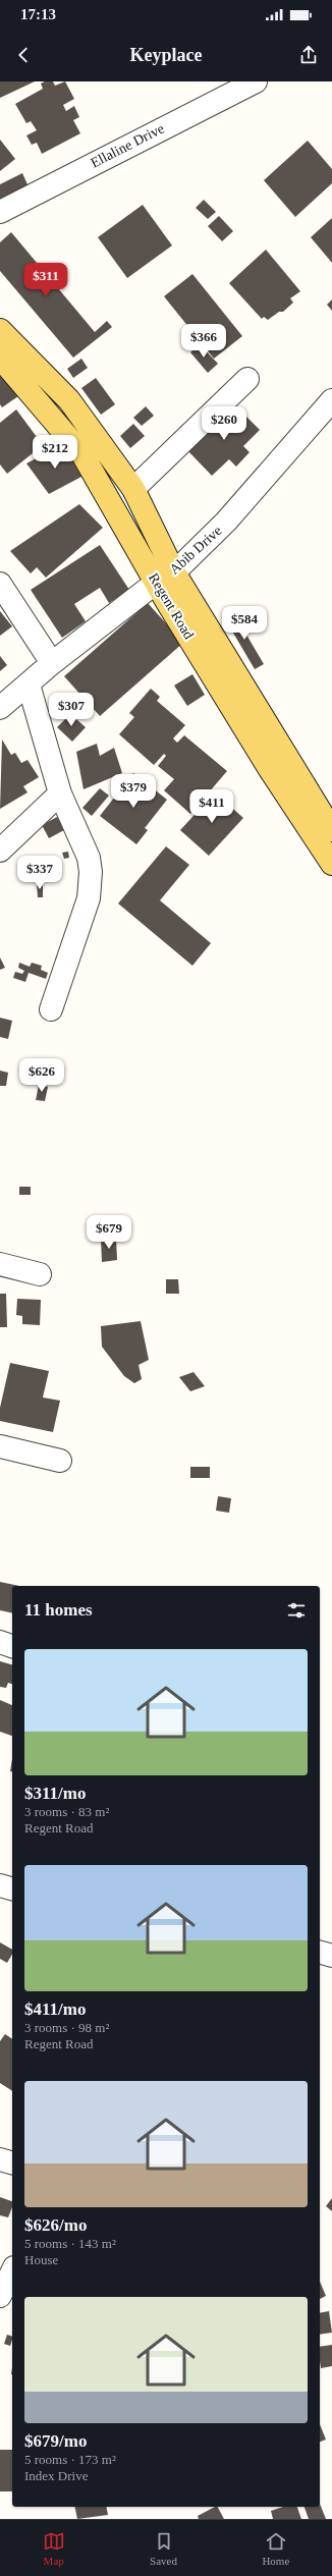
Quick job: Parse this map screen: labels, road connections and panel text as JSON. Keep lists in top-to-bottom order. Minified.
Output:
{"streets":{"main road":["Regent Road"],"street":["Ellaline Drive","Abib Drive"]},"crossings":[["Abib Drive","Regent Road"]],"page":{"status":"17:13","header":"Keyplace","price":["$311","$366","$260","$212","$584","$307","$379","$411","$337","$626","$679"],"heading":"11 homes","list":[{"name":"$311/mo","note":"3 rooms · 83 m² · Regent Road"},{"name":"$411/mo","note":"3 rooms · 98 m² · Regent Road"},{"name":"$626/mo","note":"5 rooms · 143 m² · House"},{"name":"$679/mo","note":"5 rooms · 173 m² · Index Drive"}],"tabs":["Map","Saved","Home"]}}
